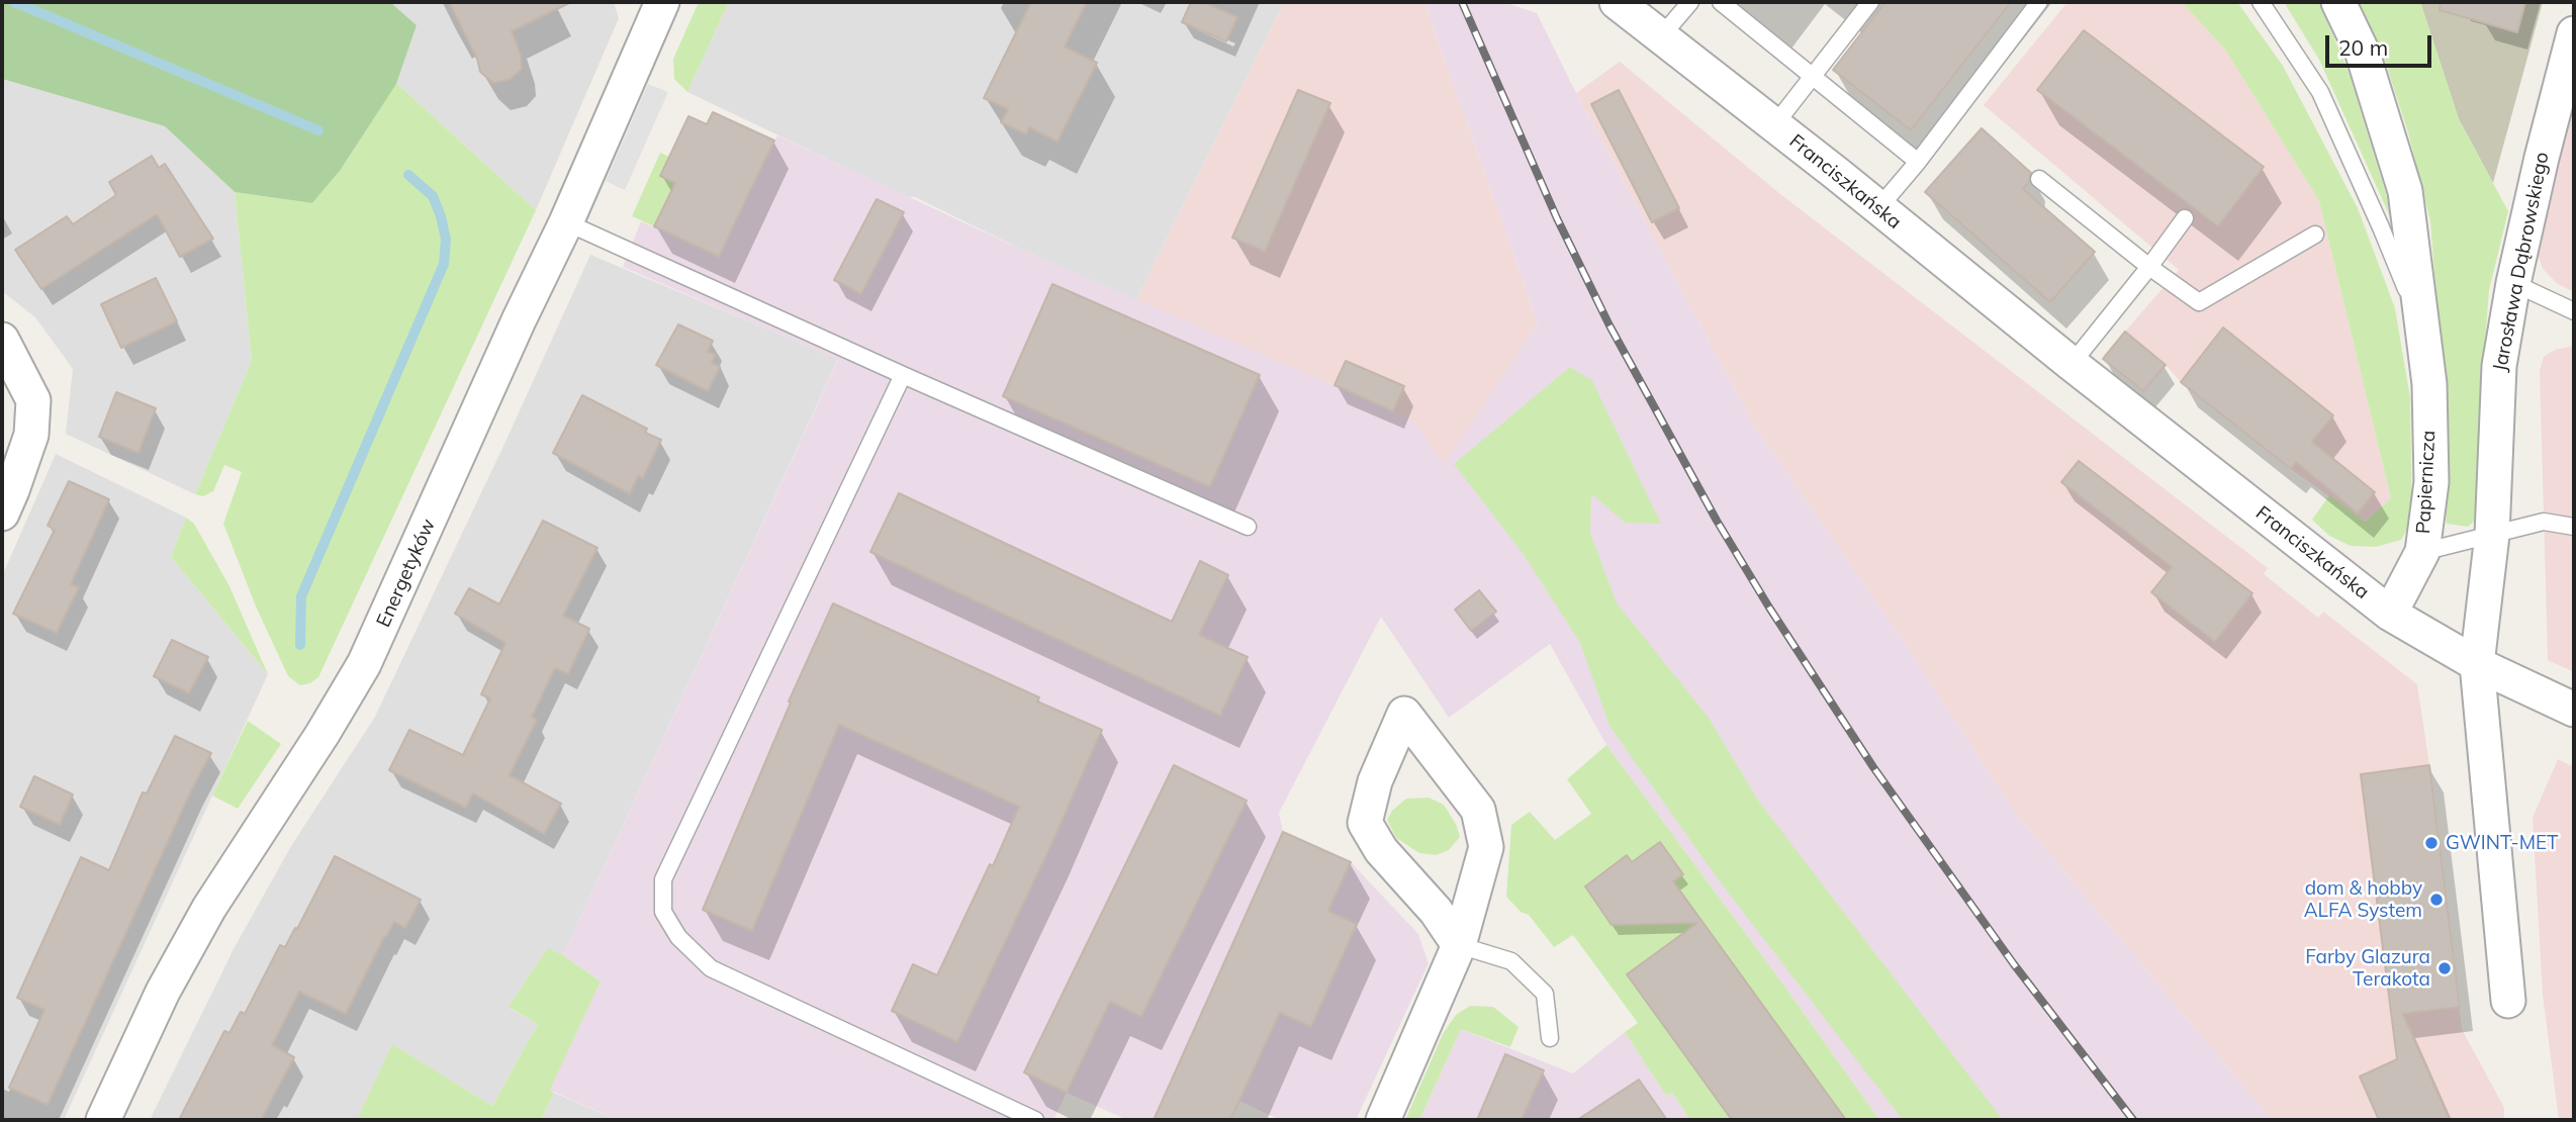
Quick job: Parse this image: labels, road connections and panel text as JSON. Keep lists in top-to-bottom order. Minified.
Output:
{"streets":{"street":["Franciszkańska","Jarosława Dąbrowskiego","Papiernicza","Energetyków"]},"crossings":[["Franciszkańska","Jarosława Dąbrowskiego"],["Franciszkańska","Papiernicza"]],"places":["GWINT-MET","dom & hobby ALFA System","Farby Glazura Terakota"],"scale_bar":"20 m"}
